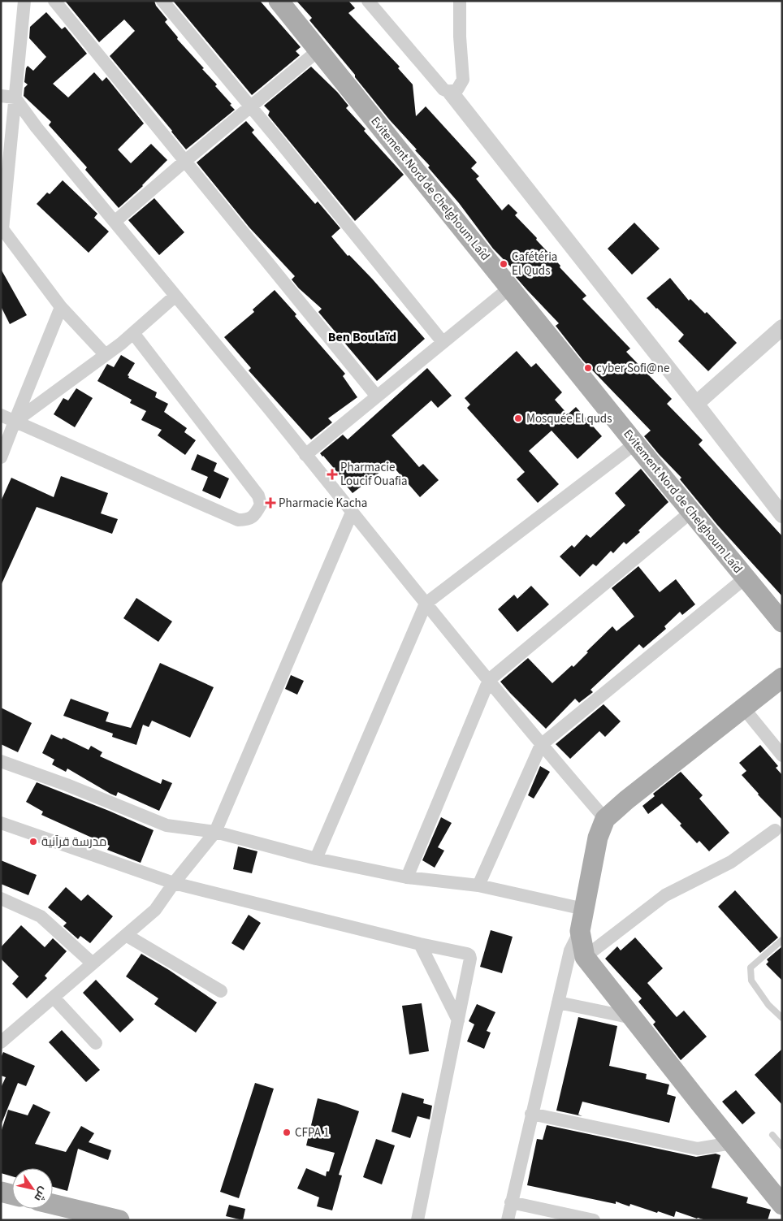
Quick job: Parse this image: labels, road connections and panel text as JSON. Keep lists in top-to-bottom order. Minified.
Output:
{"streets":{"main road":["Evitement Nord de Chelghoum Laîd"]},"districts":["Ben Boulaïd"],"places":{"other":["Cafétéria El Quds","cyber Sofi@ne","Mosquée El quds","مدرسة قرآنية","CFPA 1"],"health":["Pharmacie Loucif Ouafia","Pharmacie Kacha"]},"north":"bottom right"}
